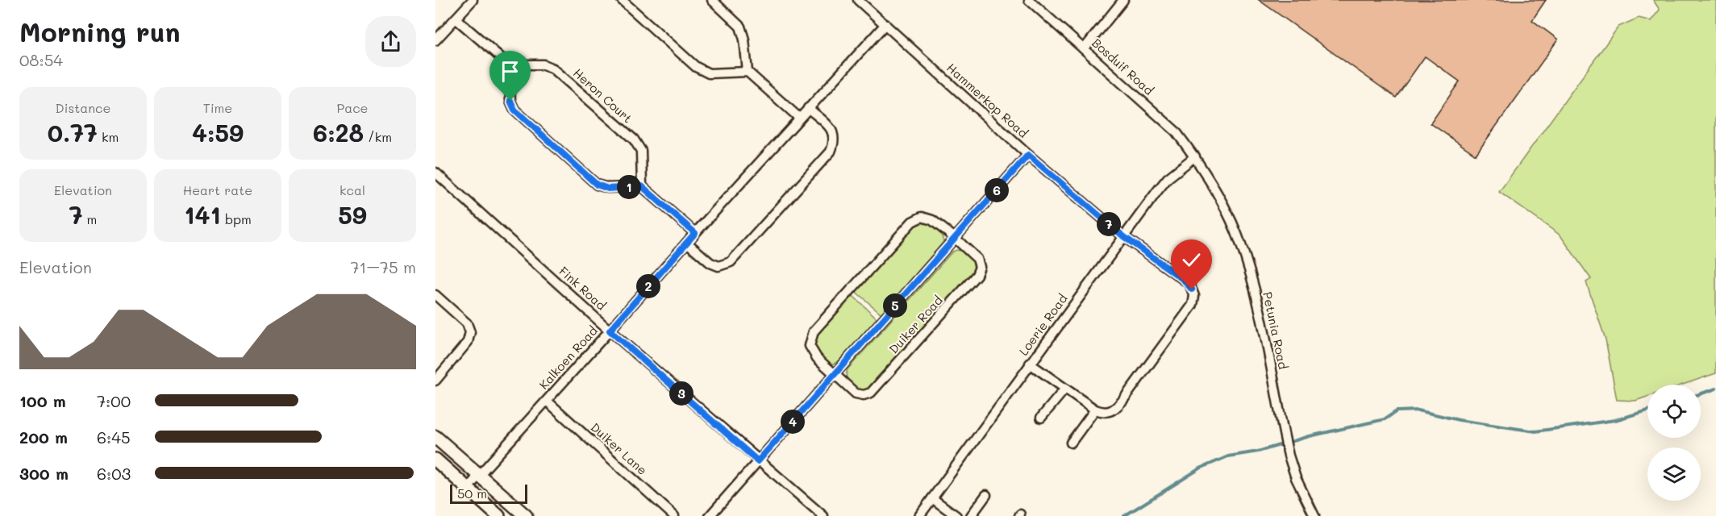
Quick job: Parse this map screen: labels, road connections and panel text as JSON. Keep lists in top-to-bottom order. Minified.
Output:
{"streets":{"street":["Bosduif Road","Heron Court","Hammerkop Road","Fink Road","Duiker Road","Loerie Road","Petunia Road","Kalkoen Road","Duiker Lane"]},"crossings":[["Bosduif Road","Loerie Road"],["Bosduif Road","Petunia Road"],["Hammerkop Road","Loerie Road"],["Hammerkop Road","Kalkoen Road"],["Fink Road","Kalkoen Road"],["Loerie Road","Petunia Road"],["Kalkoen Road","Duiker Lane"]],"scale_bar":"50 m","page":{"heading":["Morning run","08:54"],"stats":[["Distance","0.77 km"],["Time","4:59"],["Pace","6:28 /km"],["Elevation","7 m"],["Heart rate","141 bpm"],["kcal","59"]],"pins":["1","6","7","2","5","3","4"],"chart":["Elevation","71–75 m"],"list":[{"name":"100 m","note":"7:00"},{"name":"200 m","note":"6:45"},{"name":"300 m","note":"6:03"}],"scale":"50 m"}}
